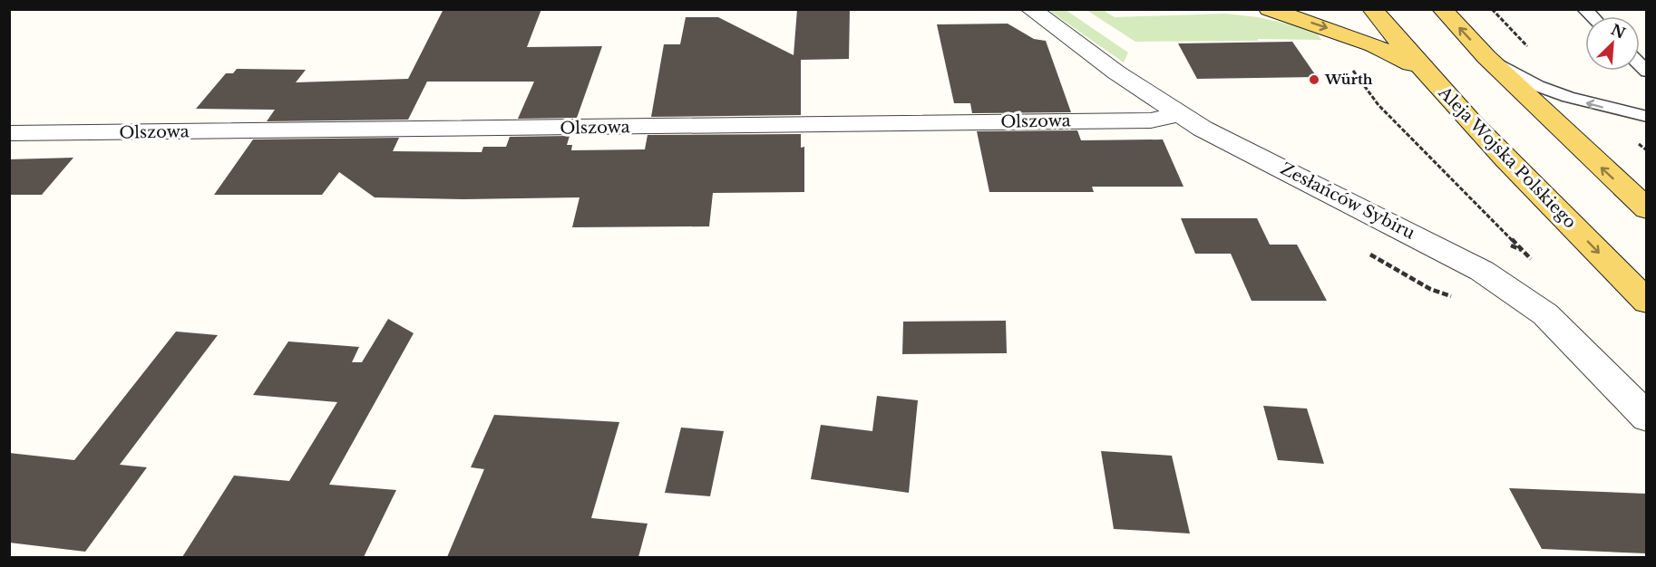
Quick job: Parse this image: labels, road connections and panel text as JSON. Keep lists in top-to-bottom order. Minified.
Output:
{"streets":{"main road":["Aleja Wojska Polskiego"],"street":["Olszowa","Zesłańców Sybiru"]},"crossings":[["Olszowa","Zesłańców Sybiru"]],"places":["Würth"],"north":"top right"}
